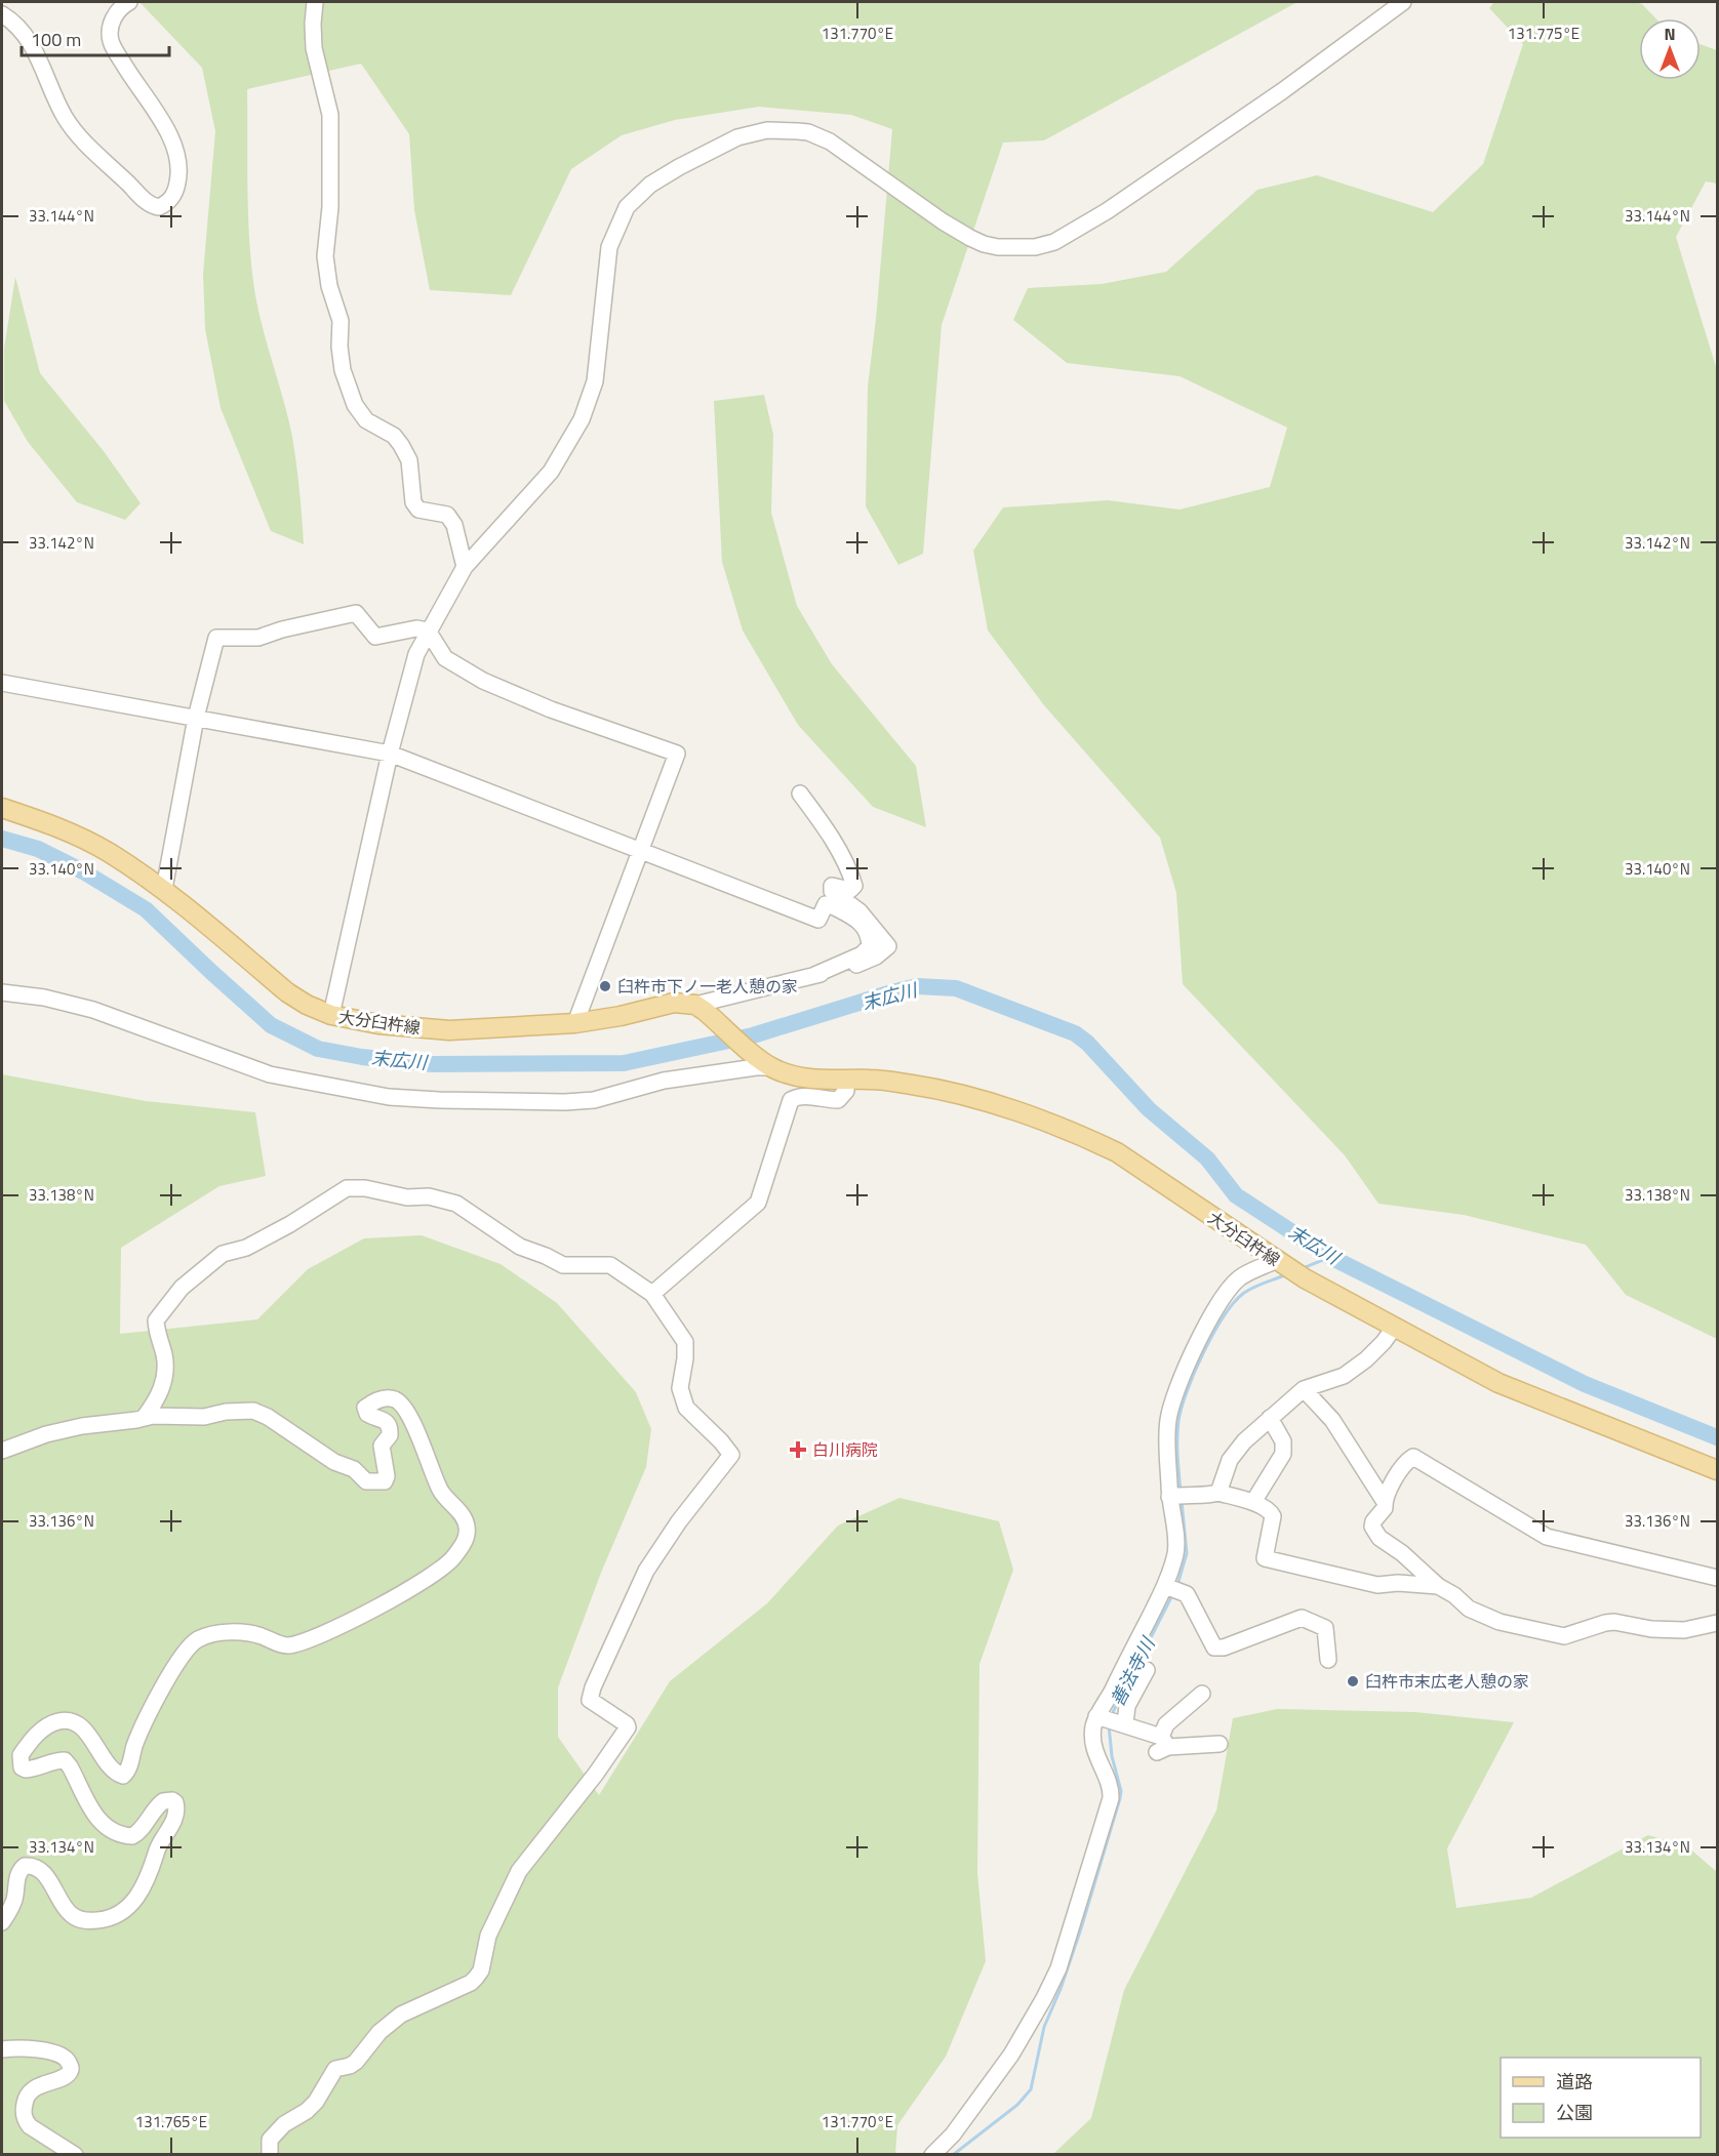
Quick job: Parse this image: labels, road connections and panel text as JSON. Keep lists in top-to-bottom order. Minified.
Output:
{"streets":{"main road":["大分臼杵線"]},"water":["末広川","善法寺川"],"places":{"other":["臼杵市下ノ一老人憩の家","臼杵市末広老人憩の家"],"health":["白川病院"]},"legend":["道路","公園"],"scale_bar":"100 m","north":"top","coordinates":["131.770°E","131.775°E","33.144°N","33.142°N","33.140°N","33.138°N","33.136°N","33.134°N","131.765°E"]}
